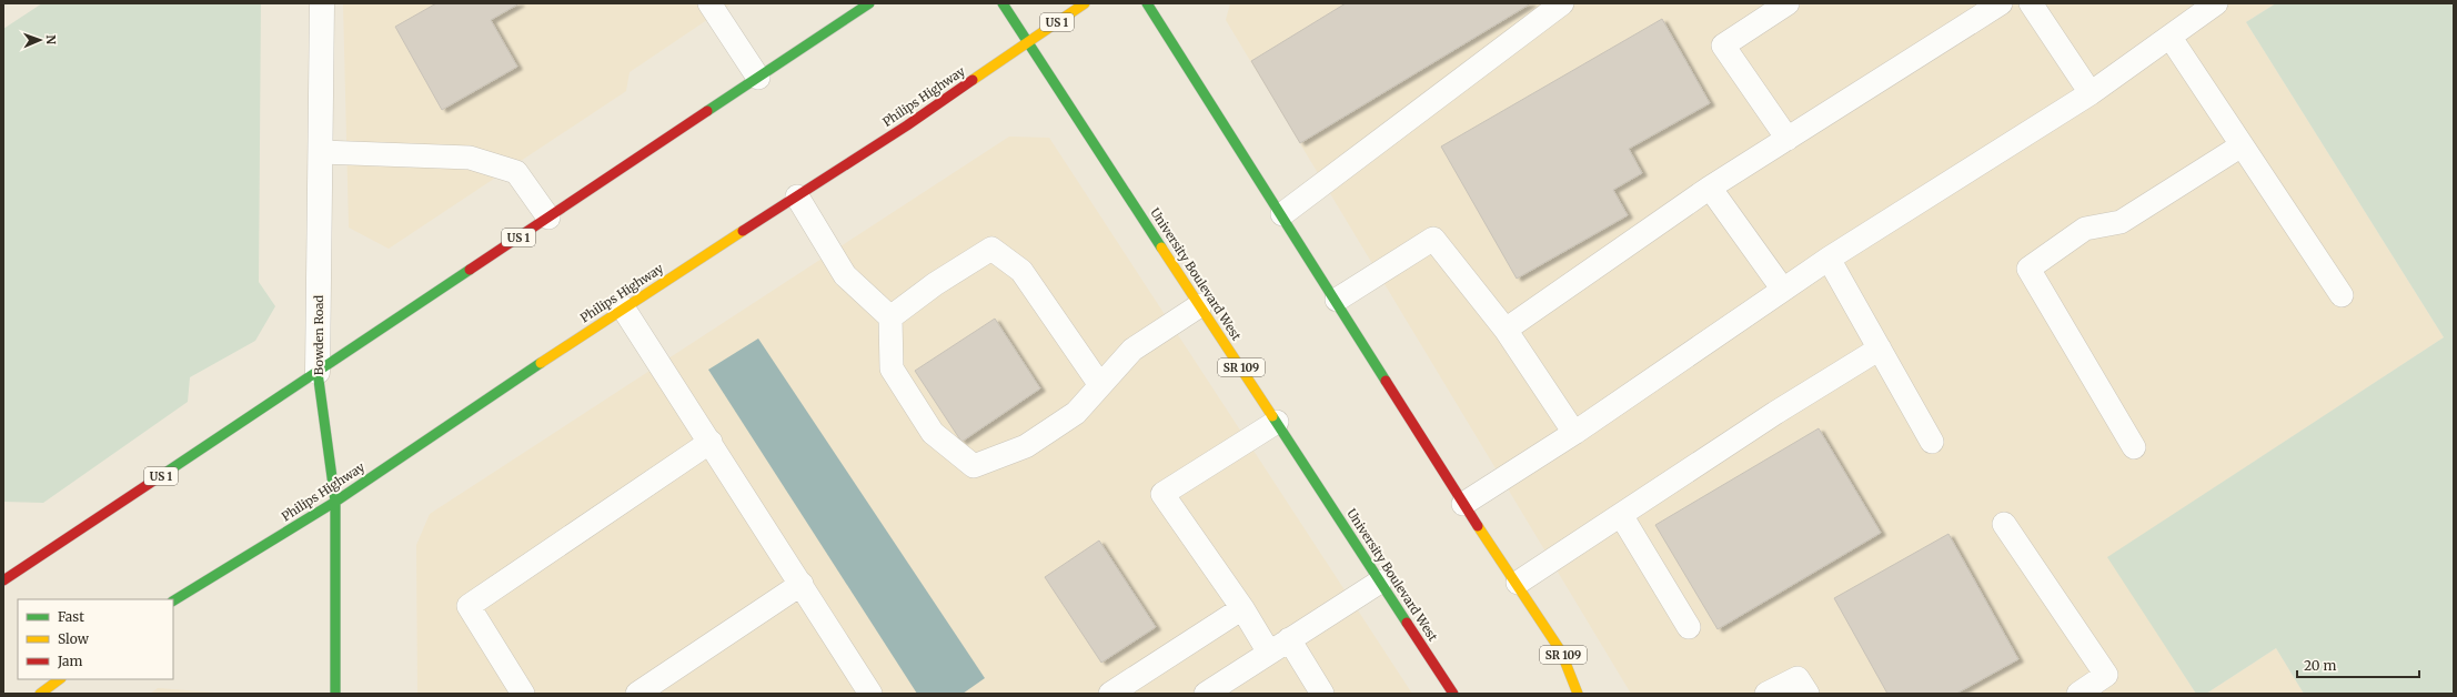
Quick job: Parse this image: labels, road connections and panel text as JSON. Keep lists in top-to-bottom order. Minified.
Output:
{"streets":{"main road":["US 1","Philips Highway","University Boulevard West","Bowden Road","SR 109"]},"crossings":[["US 1","Bowden Road"],["Philips Highway","University Boulevard West"],["Philips Highway","Bowden Road"]],"legend":["Fast","Slow","Jam"],"scale_bar":"20 m","north":"right"}
